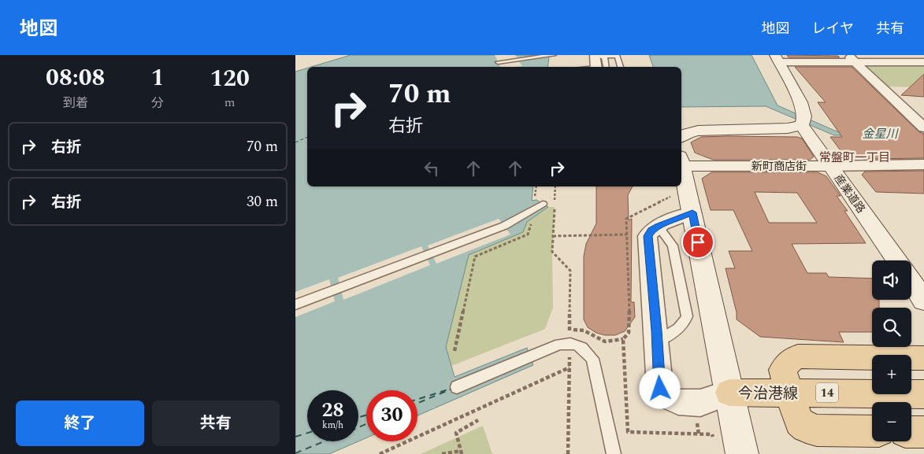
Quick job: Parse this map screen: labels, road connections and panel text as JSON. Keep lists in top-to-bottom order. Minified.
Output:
{"streets":{"main road":["今治港線","14"],"street":["新町商店街","産業道路"]},"crossings":[["新町商店街","産業道路"]],"districts":["常盤町一丁目"],"water":["金星川"],"page":{"header":"地図","nav":["地図","レイヤ","共有"],"eta":["08:08","到着","1","分","120","m"],"turn":["70 m","右折"],"list":[{"name":"右折","value":"70 m"},{"name":"右折","value":"30 m"}],"map_buttons":["+","−"],"speed":"28 km/h","limit":"30","buttons":["終了","共有"]}}
